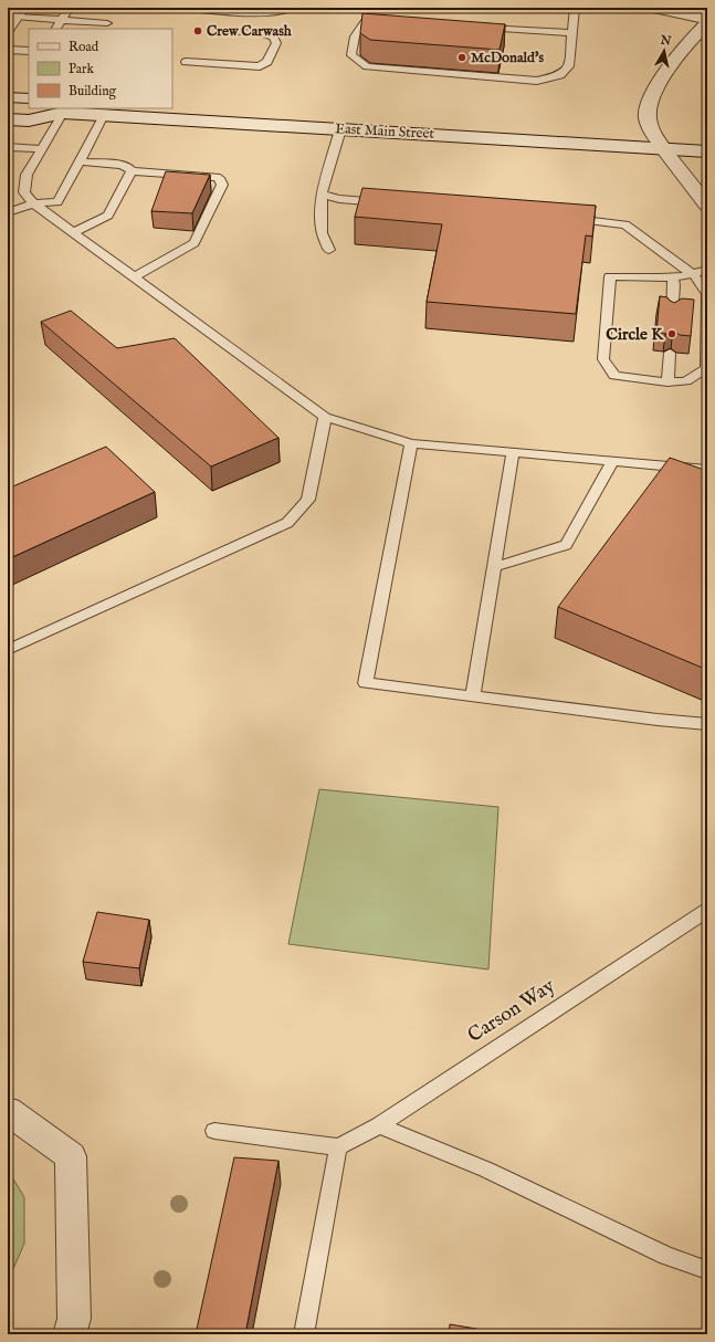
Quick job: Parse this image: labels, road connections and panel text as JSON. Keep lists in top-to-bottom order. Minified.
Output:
{"streets":{"main road":["East Main Street"],"lane":["Carson Way"]},"places":["Crew Carwash","McDonald's","Circle K"],"legend":["Road","Park","Building"],"north":"top"}
